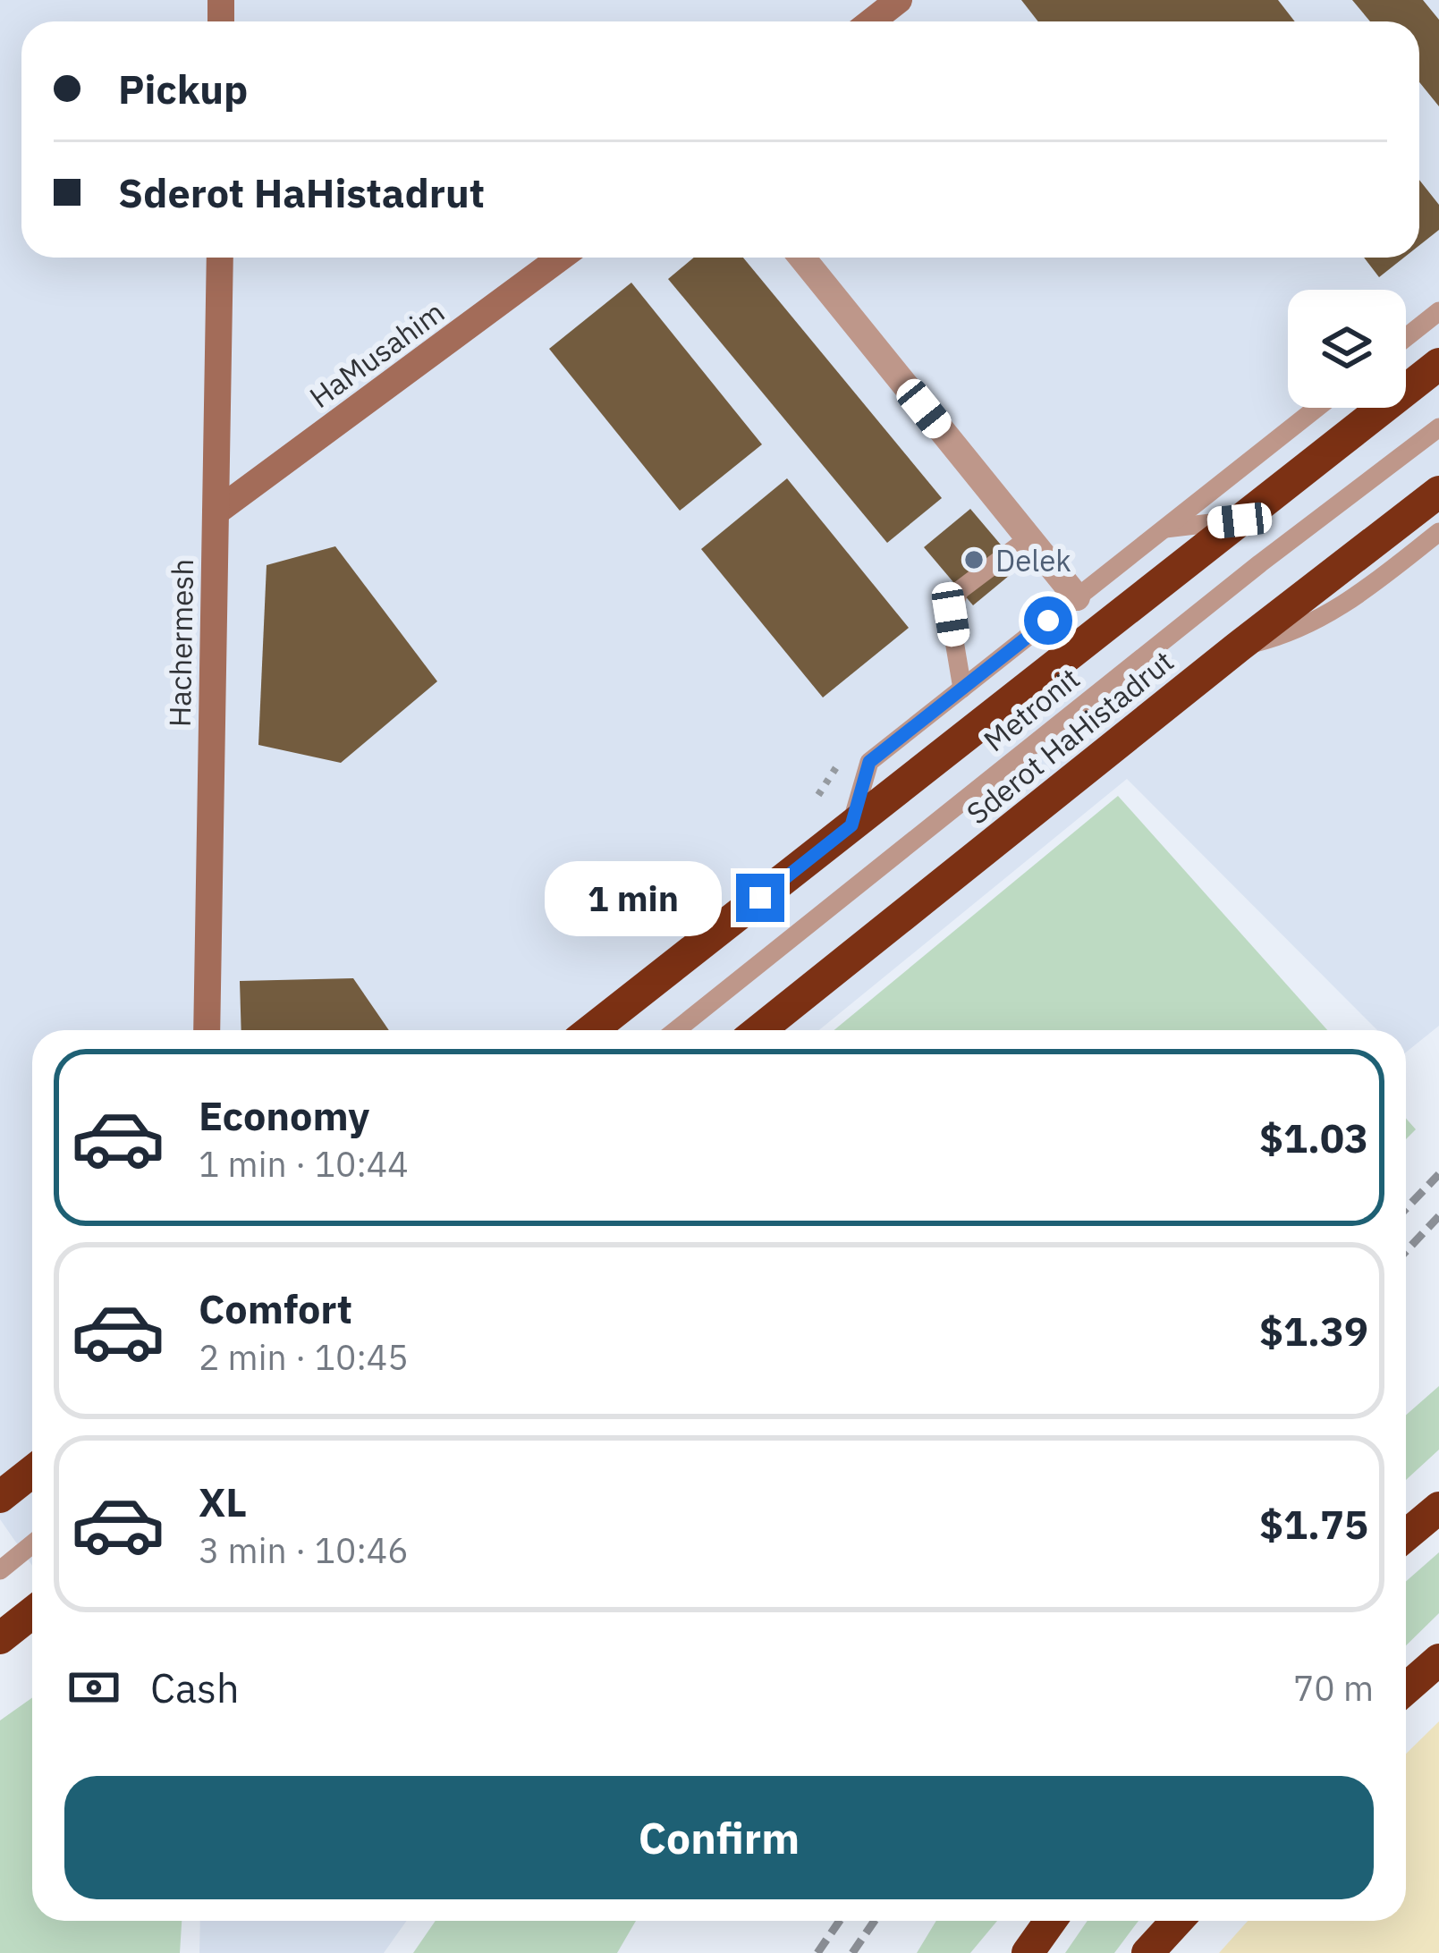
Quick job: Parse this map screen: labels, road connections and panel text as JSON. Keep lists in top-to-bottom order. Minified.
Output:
{"streets":{"highway":["Sderot HaHistadrut"],"street":["HaMusahim","Hachermesh"],"lane":["Metronit"]},"crossings":[["HaMusahim","Hachermesh"]],"places":["Delek"],"page":{"banner":["Pickup","Sderot HaHistadrut"],"bubble":"1 min","list":[{"name":"Economy","note":"1 min · 10:44","value":"$1.03"},{"name":"Comfort","note":"2 min · 10:45","value":"$1.39"},{"name":"XL","note":"3 min · 10:46","value":"$1.75"}],"pay":["Cash","70 m"],"buttons":"Confirm"}}
